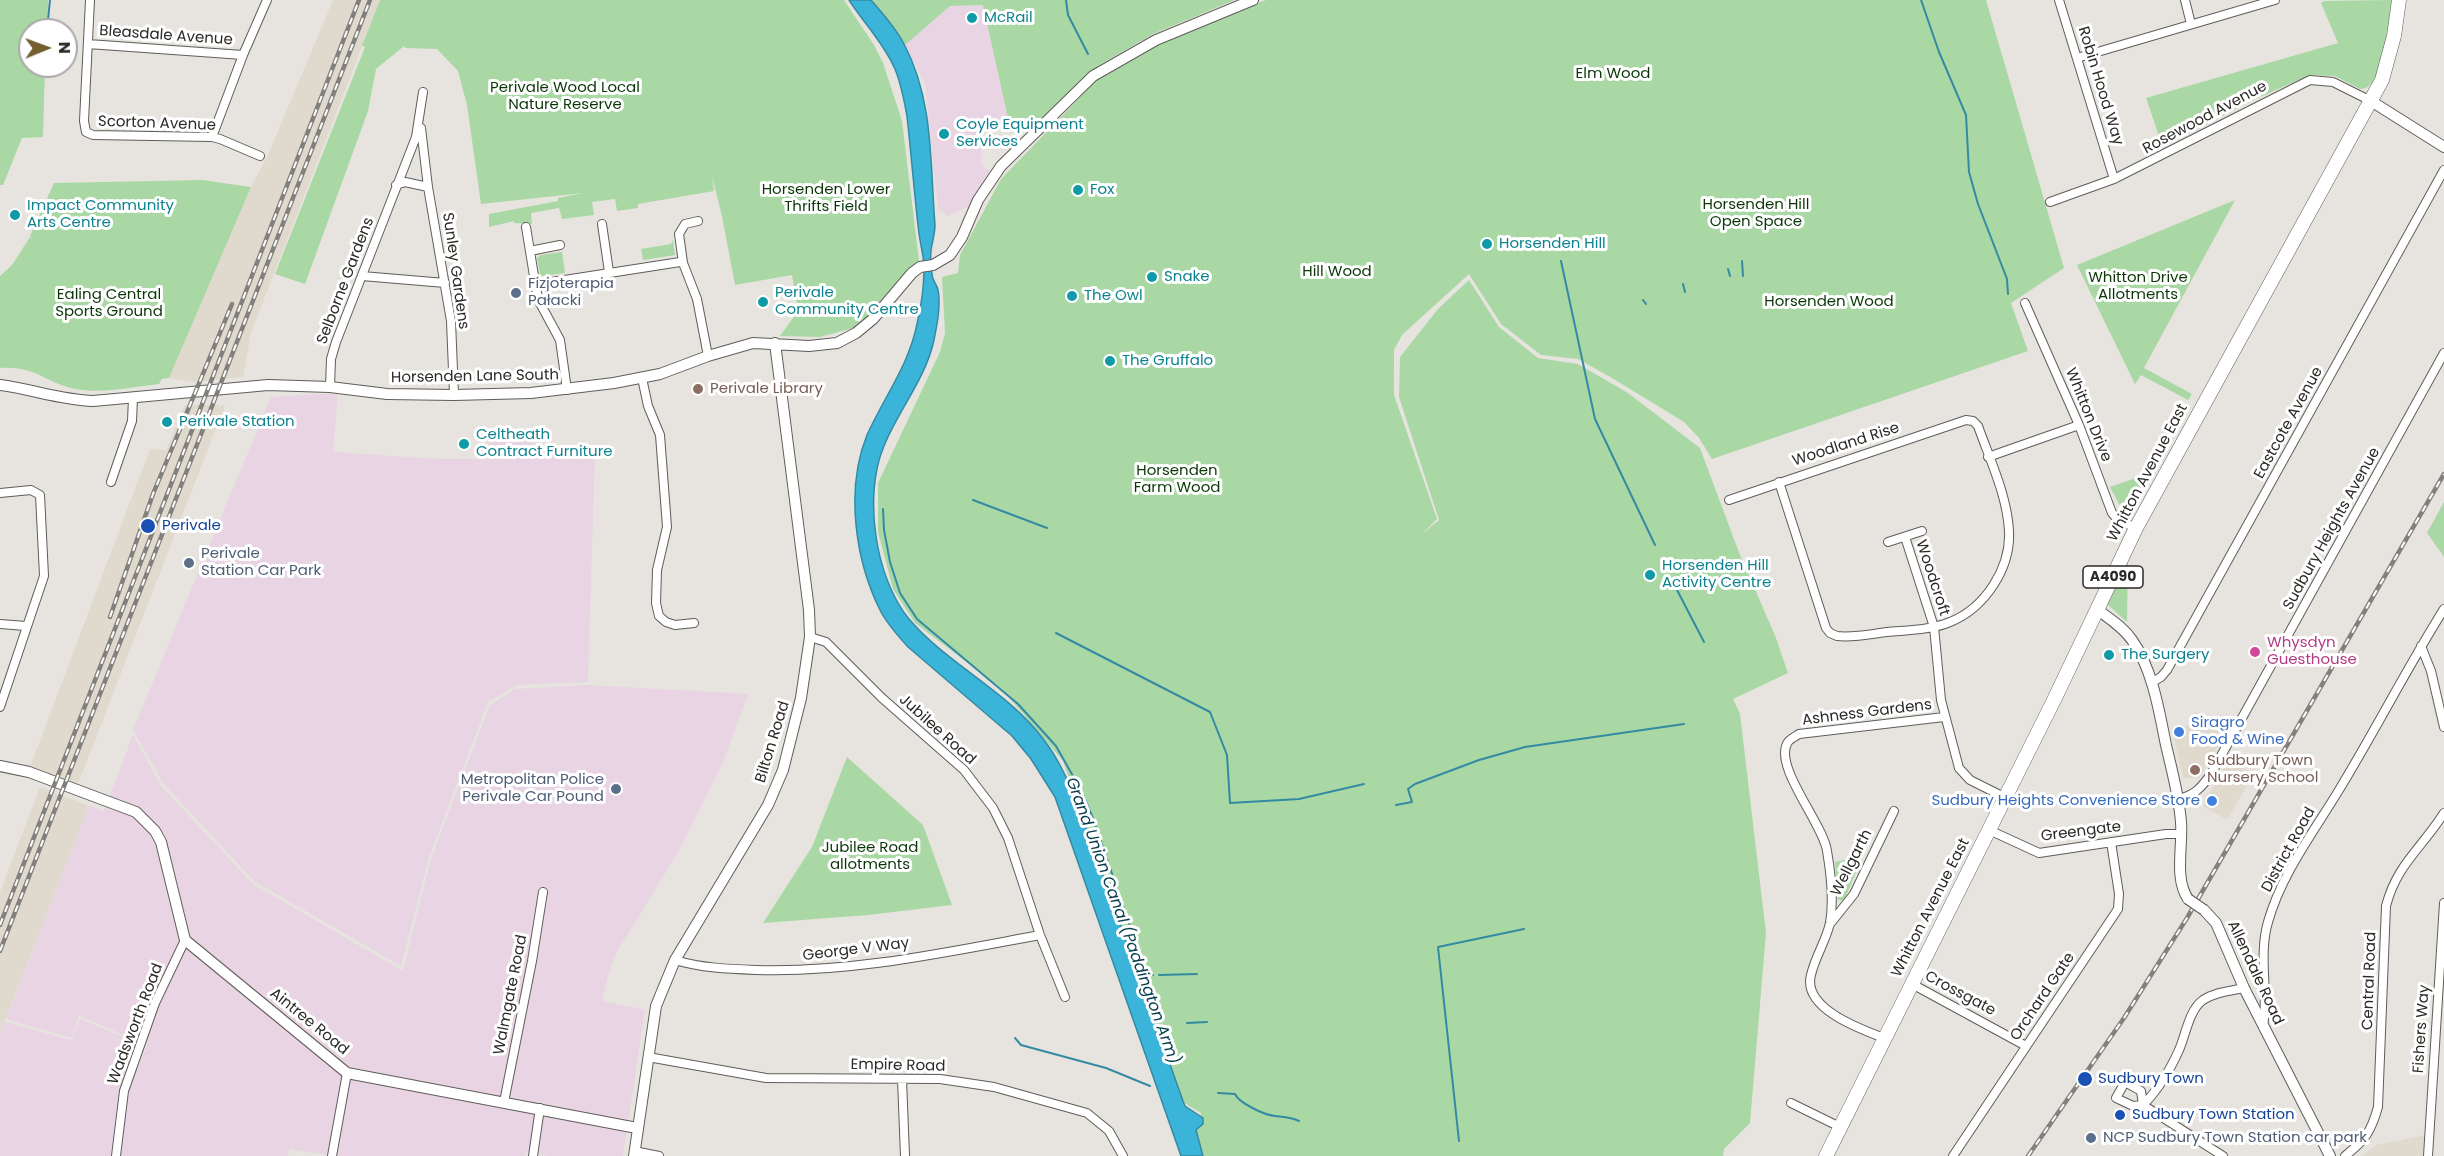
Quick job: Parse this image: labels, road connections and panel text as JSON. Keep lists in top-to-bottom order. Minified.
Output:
{"streets":{"main road":["Whitton Avenue East","A4090"],"street":["Bleasdale Avenue","Robin Hood Way","Rosewood Avenue","Scorton Avenue","Sunley Gardens","Selborne Gardens","Horsenden Lane South","Whitton Drive","Eastcote Avenue","Woodland Rise","Sudbury Heights Avenue","Woodcroft","Ashness Gardens","Jubilee Road","Bilton Road","Greengate","District Road","Wellgarth","George V Way","Allendale Road","Central Road","Crossgate","Walmgate Road","Orchard Gate","Aintree Road","Wadsworth Road","Fishers Way","Empire Road"]},"crossings":[["Bleasdale Avenue","Scorton Avenue"],["Robin Hood Way","Rosewood Avenue"],["Rosewood Avenue","Whitton Avenue East"],["Sunley Gardens","Selborne Gardens"],["Sunley Gardens","Horsenden Lane South"],["Selborne Gardens","Horsenden Lane South"],["Horsenden Lane South","Bilton Road"],["Whitton Drive","Whitton Avenue East"],["Eastcote Avenue","Allendale Road"],["Whitton Avenue East","Ashness Gardens"],["Whitton Avenue East","Greengate"],["Whitton Avenue East","Allendale Road"],["Whitton Avenue East","Crossgate"],["Sudbury Heights Avenue","Allendale Road"],["Woodcroft","Ashness Gardens"],["Ashness Gardens","Wellgarth"],["Jubilee Road","Bilton Road"],["Jubilee Road","George V Way"],["Bilton Road","George V Way"],["Bilton Road","Aintree Road"],["Bilton Road","Empire Road"],["Greengate","Allendale Road"],["Greengate","Orchard Gate"],["District Road","Allendale Road"],["Crossgate","Orchard Gate"],["Walmgate Road","Aintree Road"],["Aintree Road","Wadsworth Road"]],"water":["Grand Union Canal (Paddington Arm)"],"parks":["Elm Wood","Perivale Wood Local Nature Reserve","Horsenden Lower Thrifts Field","Horsenden Hill Open Space","Hill Wood","Whitton Drive Allotments","Ealing Central Sports Ground","Horsenden Wood","Horsenden Farm Wood","Jubilee Road allotments"],"places":["McRail","Coyle Equipment Services","Fox","Impact Community Arts Centre","Horsenden Hill","Snake","Fizjoterapia Pałacki","The Owl","Perivale Community Centre","The Gruffalo","Perivale Library","Perivale Station","Celtheath Contract Furniture","Perivale","Perivale Station Car Park","Horsenden Hill Activity Centre","Whysdyn Guesthouse","The Surgery","Siragro Food & Wine","Sudbury Town Nursery School","Metropolitan Police Perivale Car Pound","Sudbury Heights Convenience Store","Sudbury Town","Sudbury Town Station","NCP Sudbury Town Station car park"],"north":"right"}
